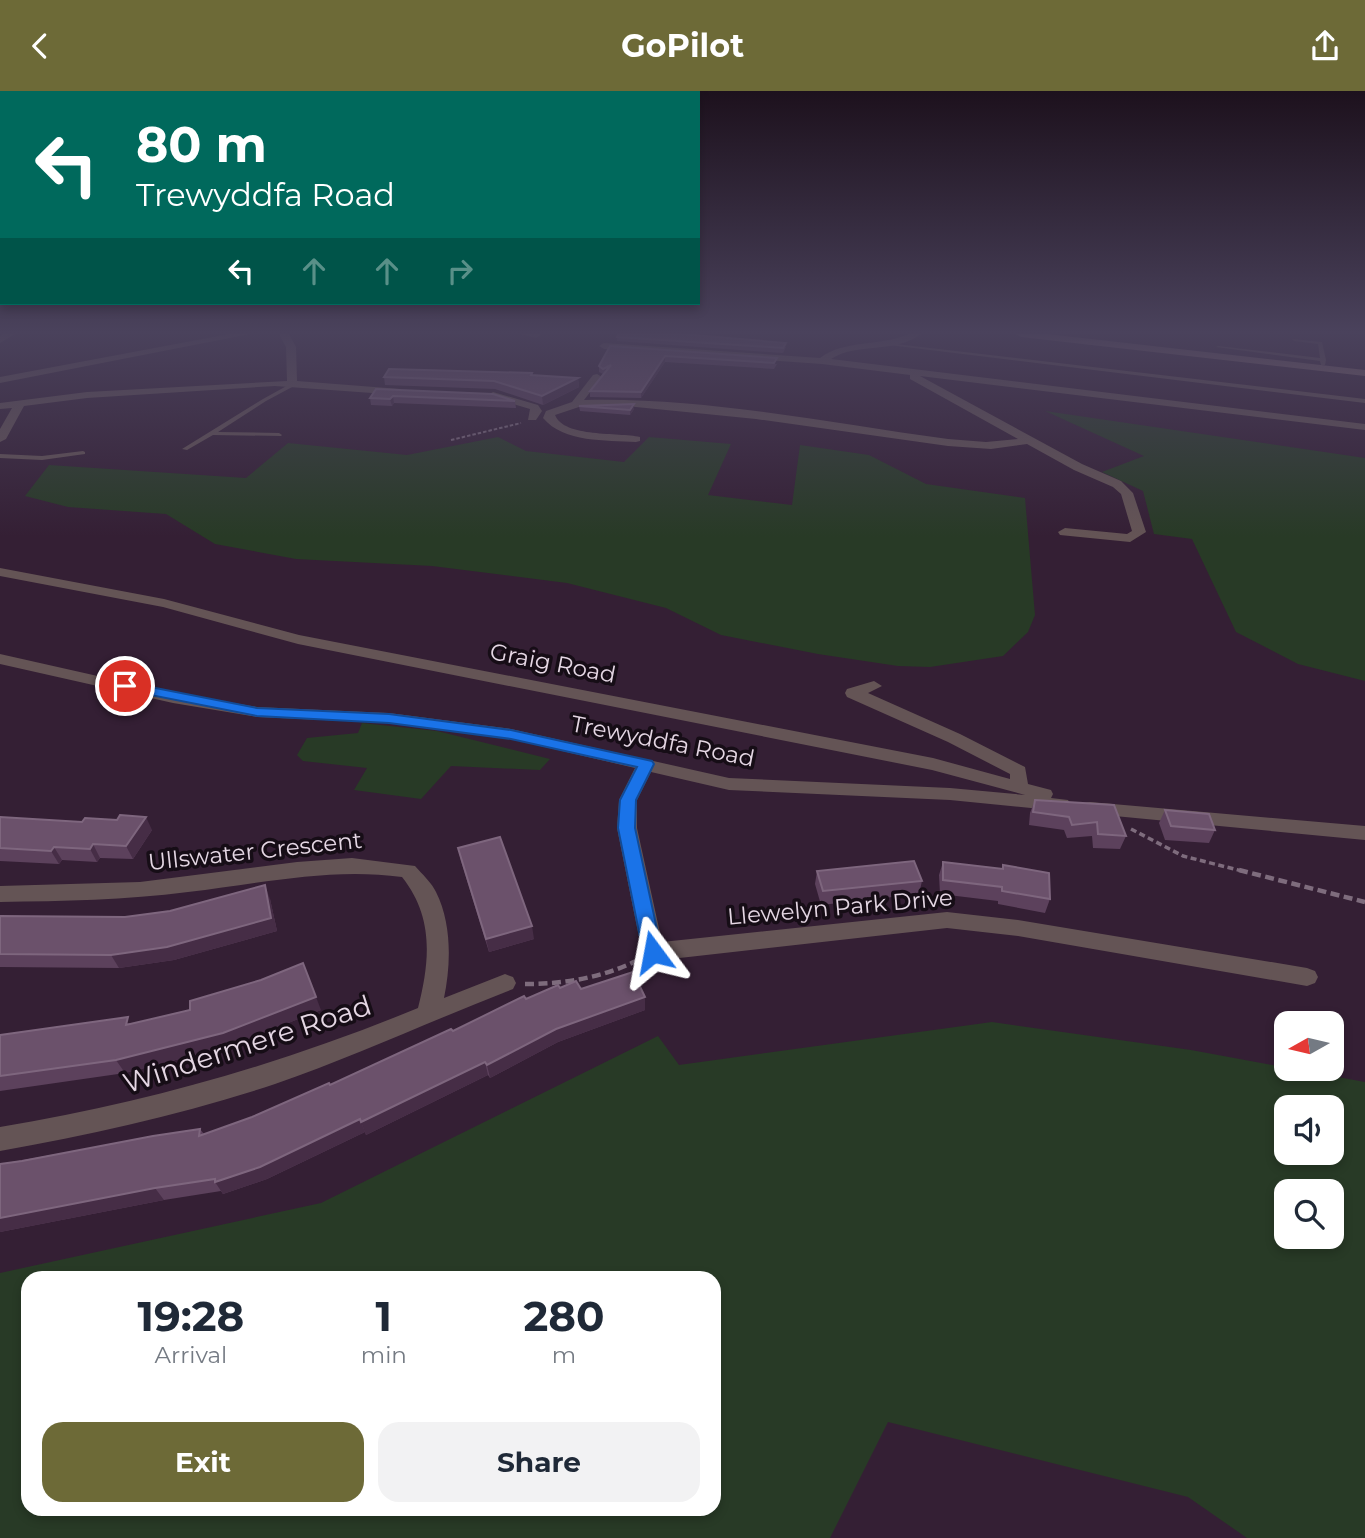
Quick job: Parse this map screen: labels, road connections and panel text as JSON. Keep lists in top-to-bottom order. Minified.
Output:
{"streets":{"street":["Graig Road","Trewyddfa Road","Ullswater Crescent","Llewelyn Park Drive","Windermere Road"]},"crossings":[["Graig Road","Trewyddfa Road"],["Ullswater Crescent","Windermere Road"]],"north":"left","page":{"header":"GoPilot","turn":["80 m","Trewyddfa Road"],"eta":["19:28","Arrival","1","min","280","m"],"buttons":["Exit","Share"]}}
